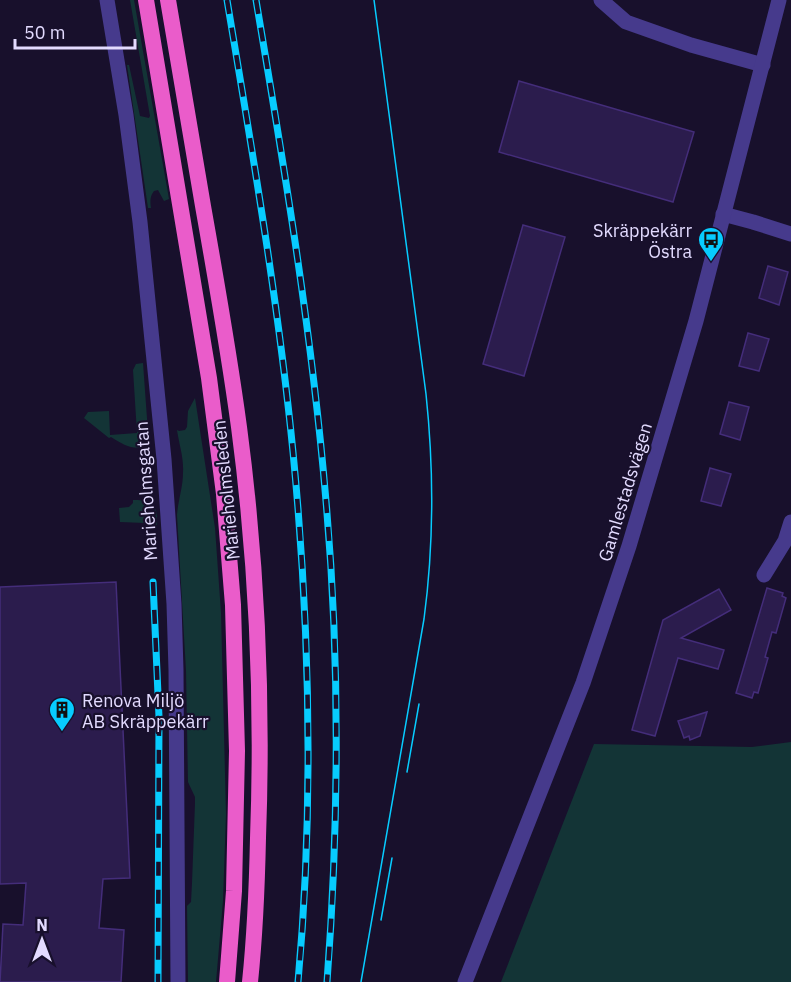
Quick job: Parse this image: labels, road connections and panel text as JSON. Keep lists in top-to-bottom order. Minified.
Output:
{"streets":{"highway":["Marieholmsleden"],"street":["Marieholmsgatan","Gamlestadsvägen"]},"places":{"bus stop":["Skräppekärr Östra"],"building":["Renova Miljö AB Skräppekärr"]},"scale_bar":"50 m","north":"top"}
